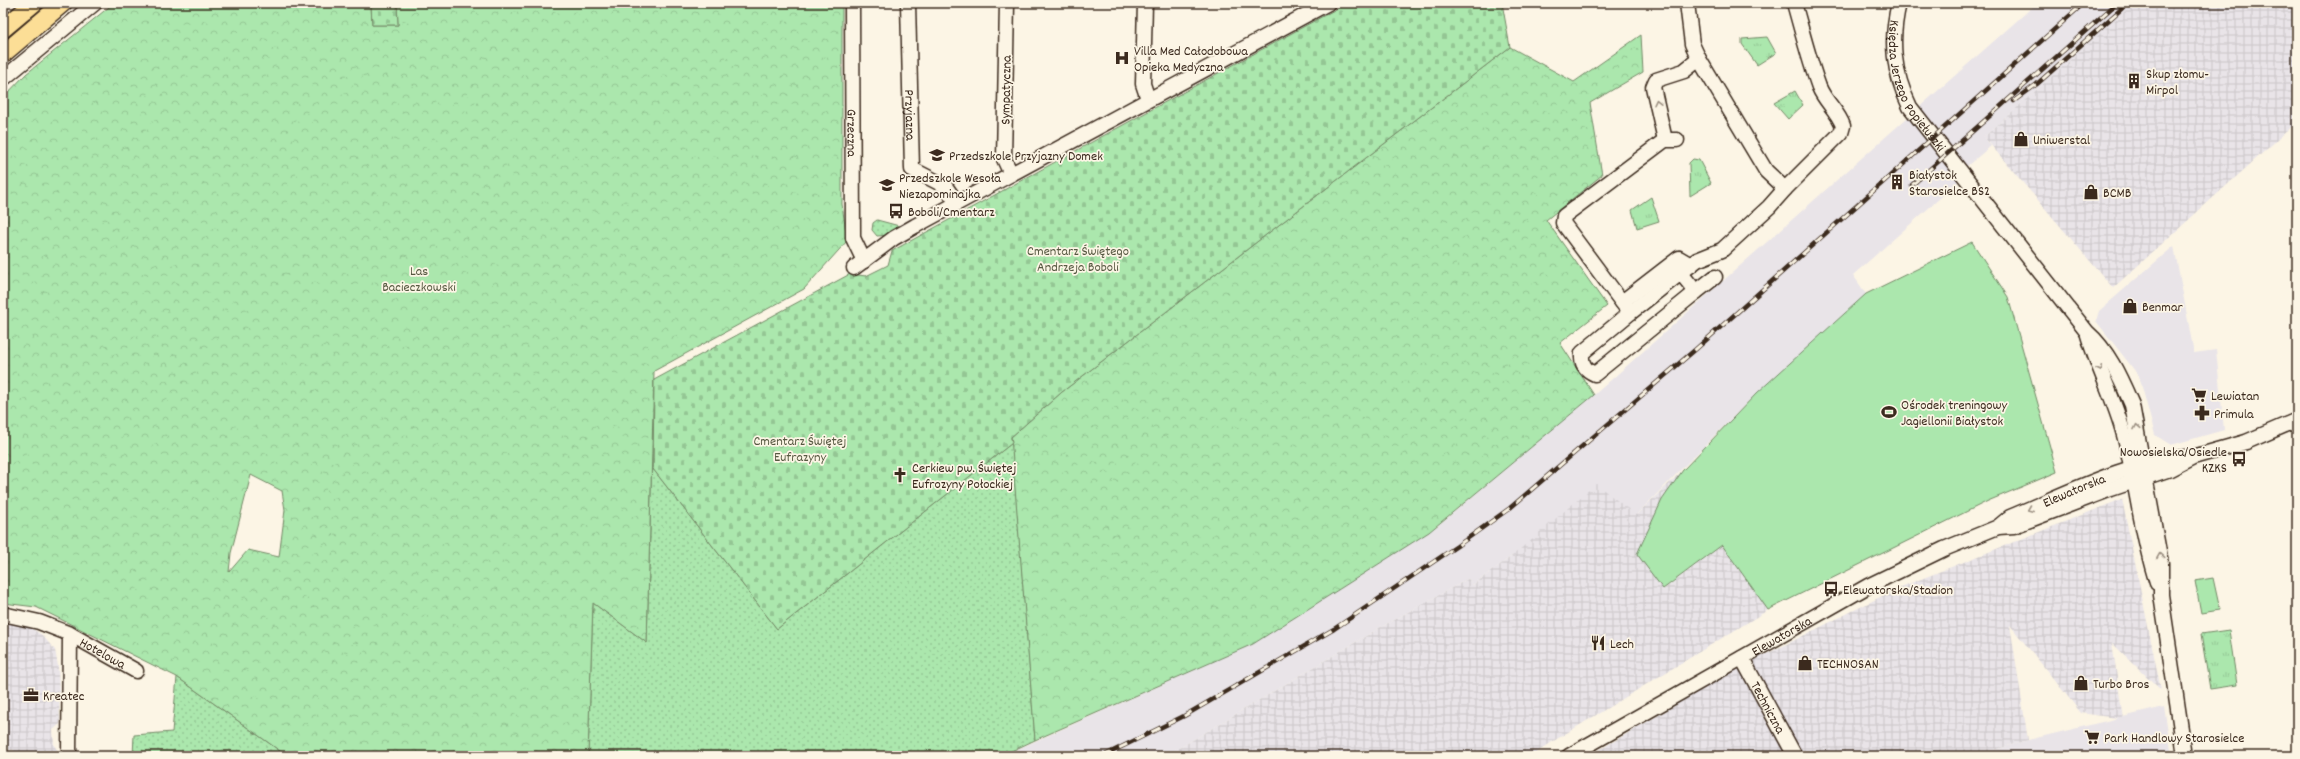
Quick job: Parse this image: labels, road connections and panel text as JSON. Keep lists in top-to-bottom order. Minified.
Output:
{"streets":{"street":["Księdza Jerzego Popiełuszki","Sympatyczna","Przyjazna","Grzeczna","Elewatorska","Hotelowa","Techniczna"]},"crossings":[["Księdza Jerzego Popiełuszki","Elewatorska"],["Przyjazna","Grzeczna"],["Elewatorska","Techniczna"]],"parks":["Cmentarz Świętego Andrzeja Boboli","Las Bacieczkowski","Cmentarz Świętej Eufrazyny"],"places":{"hospital":["Villa Med Całodobowa Opieka Medyczna"],"building":["Skup złomu- Mirpol","Białystok Starosielce BS2"],"shop":["Uniwerstal","BCMB","Benmar","TECHNOSAN","Turbo Bros"],"school or university":["Przedszkole Przyjazny Domek","Przedszkole Wesoła Niezapominajka"],"bus stop":["Boboli/Cmentarz","Nowosielska/Osiedle KZKS","Elewatorska/Stadion"],"supermarket":["Lewiatan","Park Handlowy Starosielce"],"sports":["Ośrodek treningowy Jagiellonii Białystok"],"pharmacy":["Primula"],"church":["Cerkiew pw. Świętej Eufrozyny Połockiej"],"restaurant":["Lech"],"office":["Kreatec"]}}
